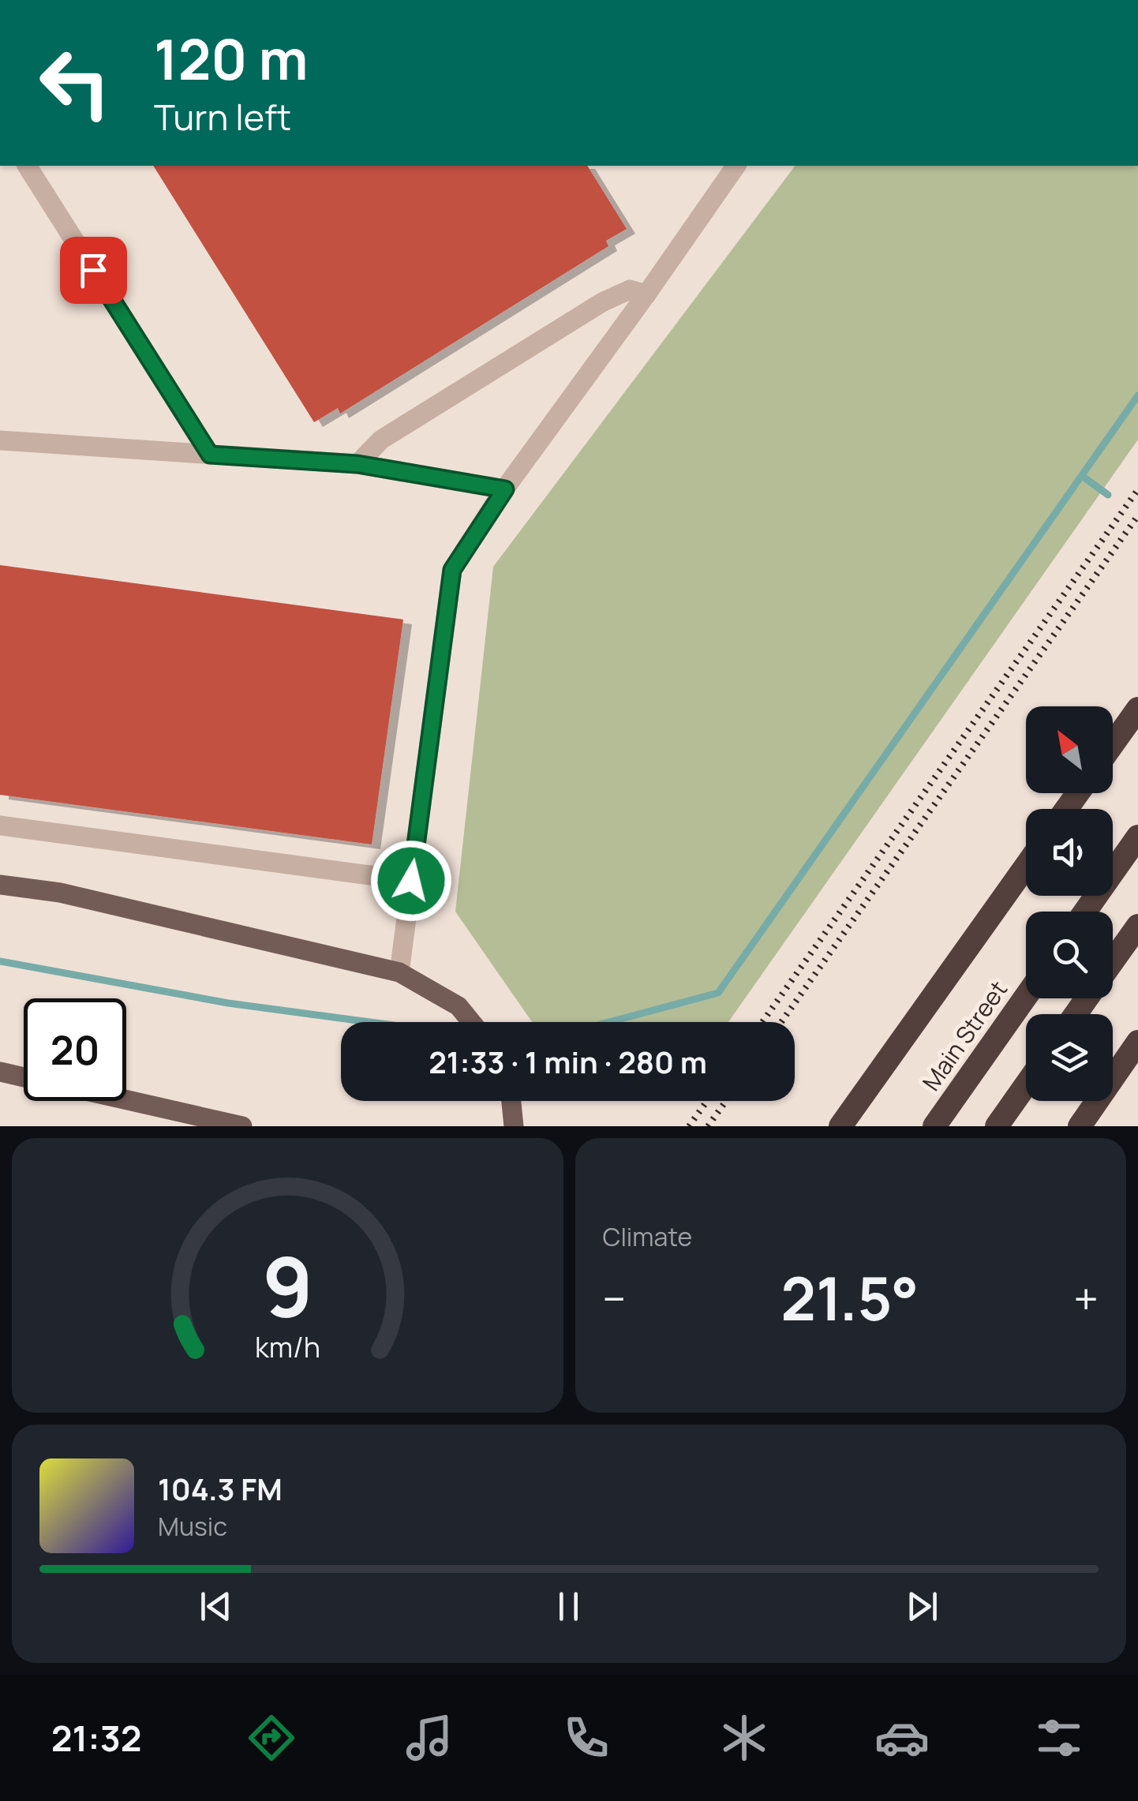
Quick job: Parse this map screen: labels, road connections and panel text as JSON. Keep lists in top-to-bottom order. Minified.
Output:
{"streets":{"highway":["Main Street"]},"north":"top left","page":{"turn":["120 m","Turn left"],"limit":"20","trip":"21:33 · 1 min · 280 m","tile":"Climate","heat":["−","21.5°","+"],"song":["104.3 FM","Music"],"tabs":"21:32","gauge":["9","km/h"]}}
